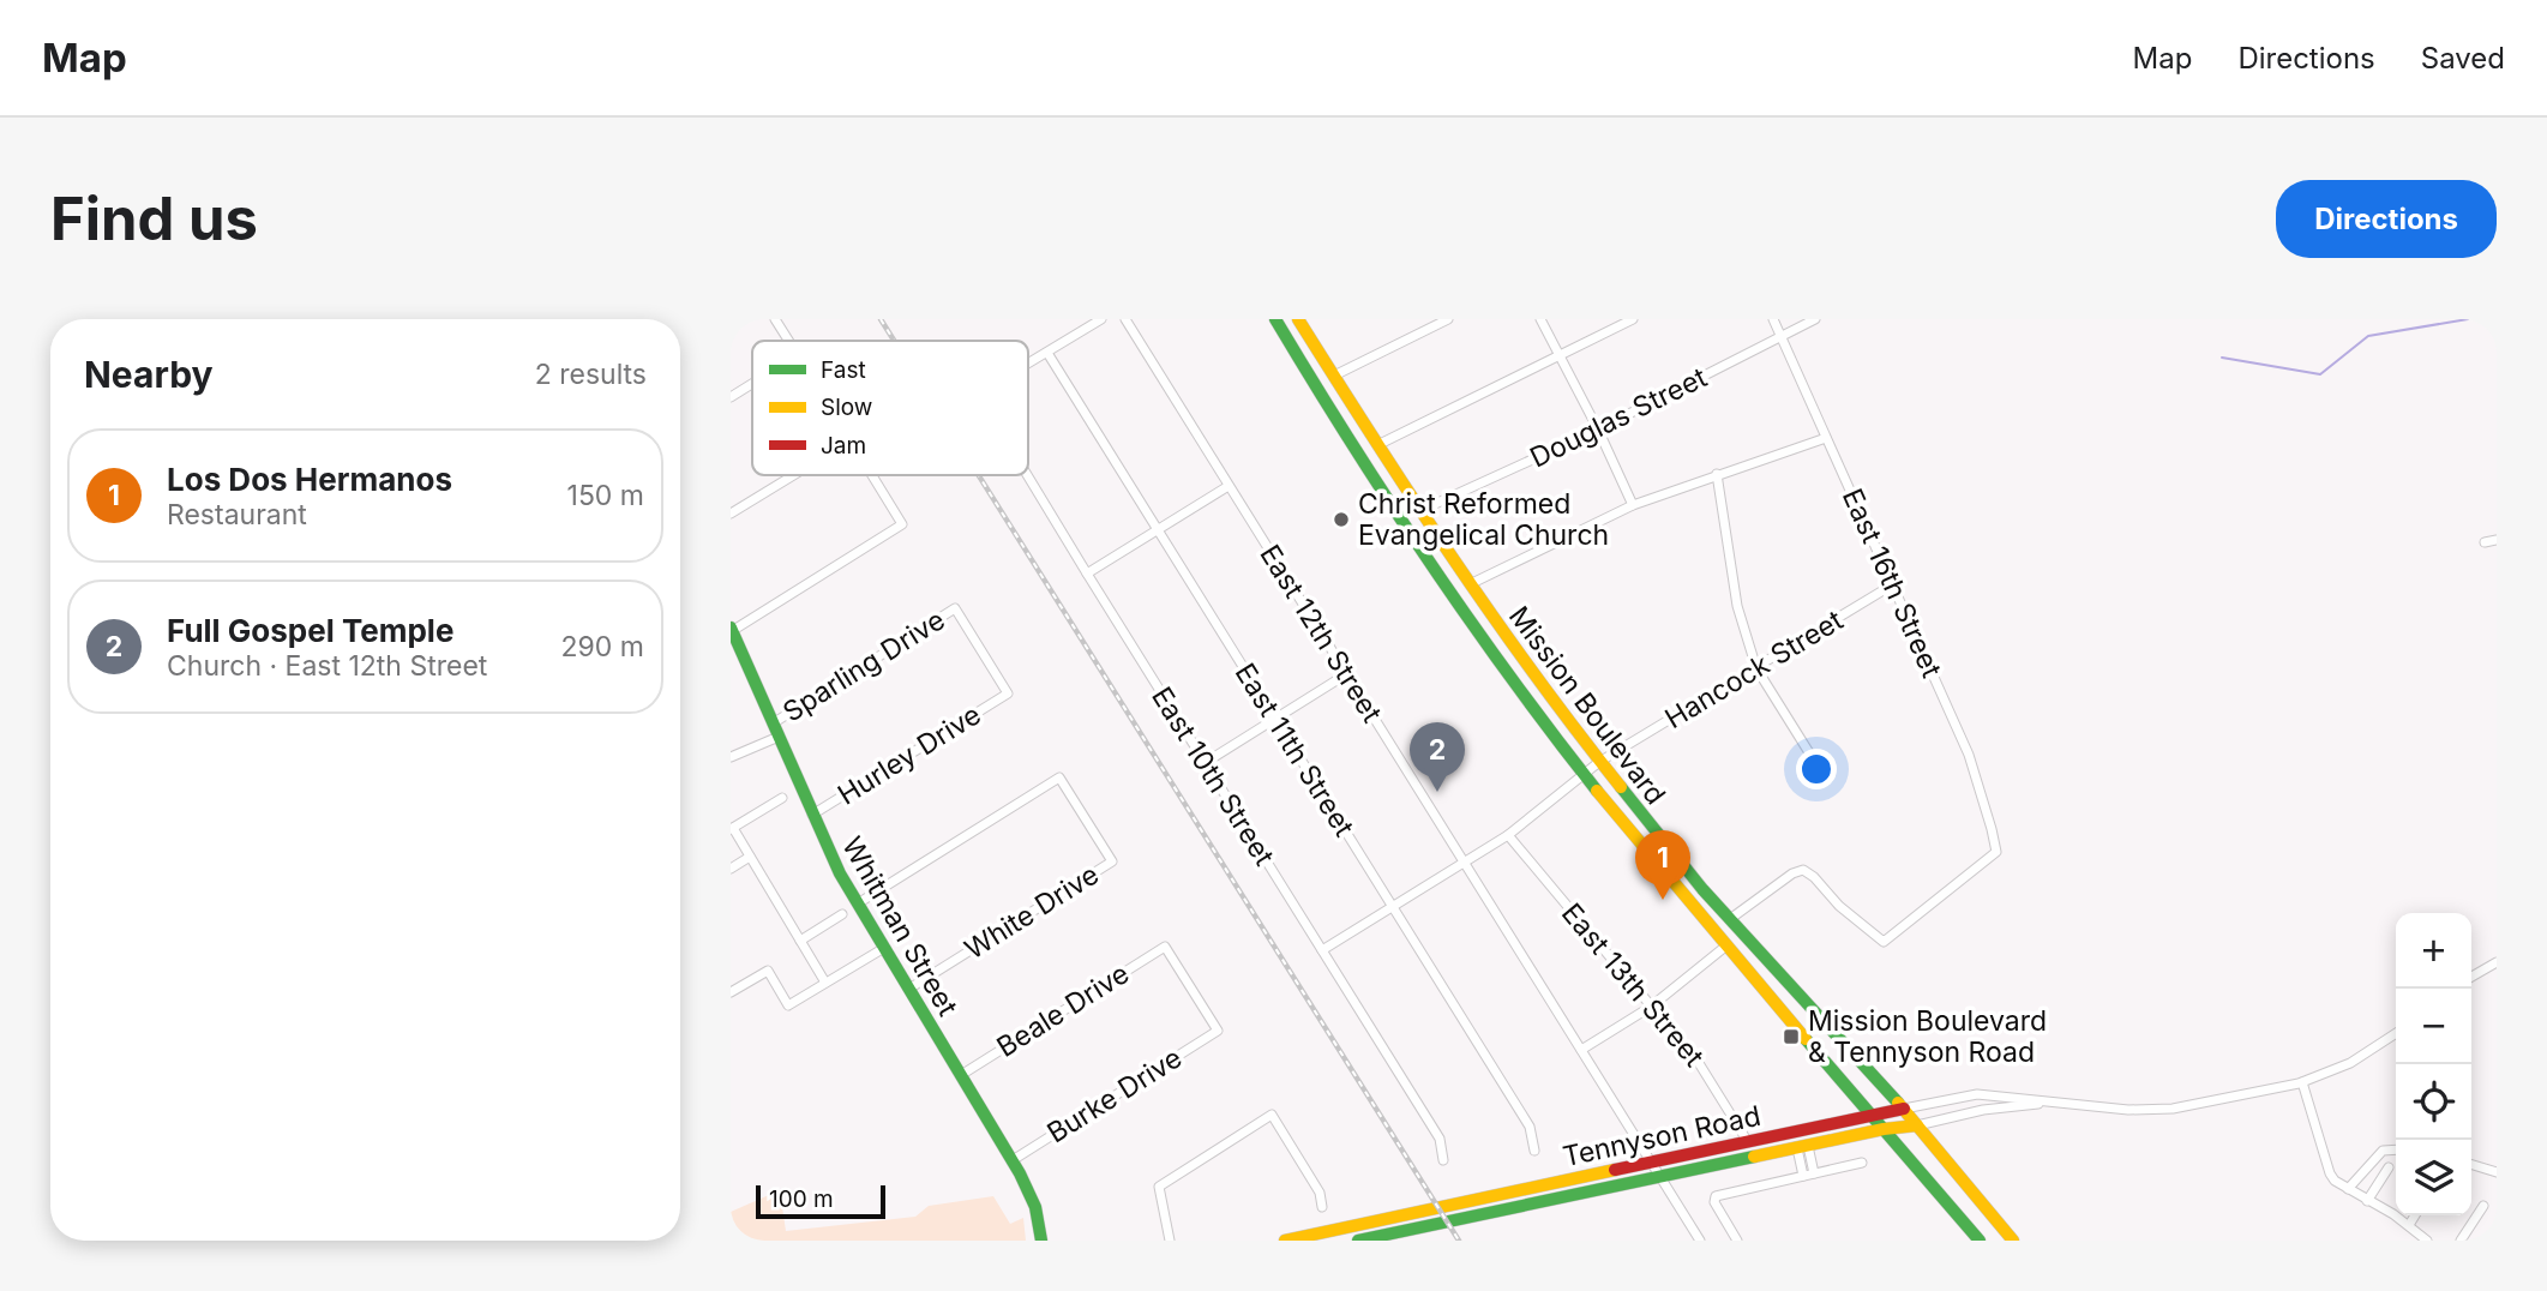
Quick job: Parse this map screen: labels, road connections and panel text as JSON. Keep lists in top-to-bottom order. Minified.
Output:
{"streets":{"main road":["Mission Boulevard","Whitman Street","Tennyson Road"],"street":["Douglas Street","East 16th Street","East 12th Street","Sparling Drive","Hancock Street","East 11th Street","Hurley Drive","East 10th Street","White Drive","East 13th Street","Beale Drive","Burke Drive"]},"crossings":[["Douglas Street","East 16th Street"],["Douglas Street","Mission Boulevard"],["East 16th Street","Hancock Street"],["East 16th Street","Mission Boulevard"],["East 12th Street","Hancock Street"],["East 12th Street","Tennyson Road"],["Sparling Drive","Hurley Drive"],["Sparling Drive","Whitman Street"],["Hancock Street","Mission Boulevard"],["Hancock Street","East 11th Street"],["Hancock Street","East 10th Street"],["Hancock Street","East 13th Street"],["Mission Boulevard","Tennyson Road"],["East 11th Street","East 10th Street"],["Hurley Drive","Whitman Street"],["White Drive","Whitman Street"],["Whitman Street","Beale Drive"],["Whitman Street","Burke Drive"],["East 13th Street","Tennyson Road"],["Beale Drive","Burke Drive"]],"places":{"other":["Christ Reformed Evangelical Church"],"transit":["Mission Boulevard & Tennyson Road"]},"legend":["Fast","Slow","Jam"],"scale_bar":"100 m","page":{"header":"Map","nav":["Map","Directions","Saved"],"buttons":"Directions","title":"Find us","heading":["Nearby","2 results"],"list":[{"mark":"1","name":"Los Dos Hermanos","note":"Restaurant","value":"150 m"},{"mark":"2","name":"Full Gospel Temple","note":"Church · East 12th Street","value":"290 m"}],"pins":["2","1"],"map_buttons":["+","−"],"scale":"100 m"}}
